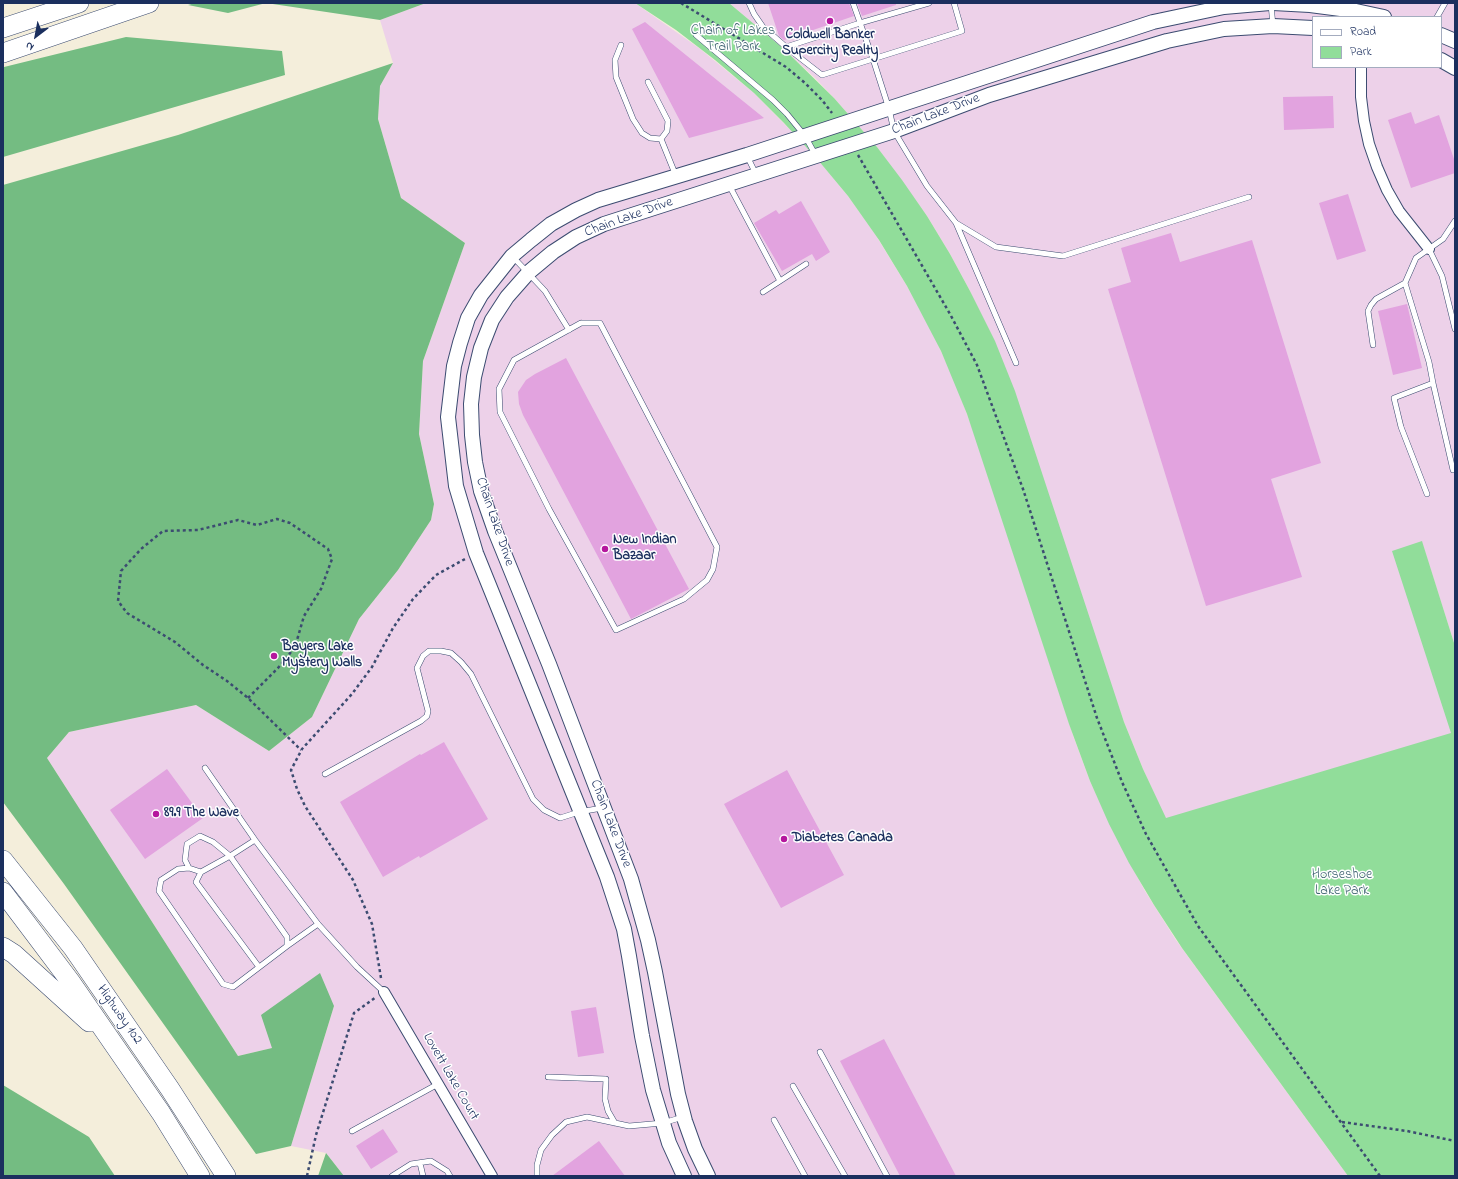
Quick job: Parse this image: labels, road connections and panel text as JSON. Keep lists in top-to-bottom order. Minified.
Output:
{"streets":{"highway":["Highway 102"],"street":["Chain Lake Drive","Lovett Lake Court"]},"parks":["Chain of Lakes Trail Park","Horseshoe Lake Park"],"places":["Coldwell Banker Supercity Realty","New Indian Bazaar","Bayers Lake Mystery Walls","89.9 The Wave","Diabetes Canada"],"legend":["Road","Park"],"north":"bottom left"}
